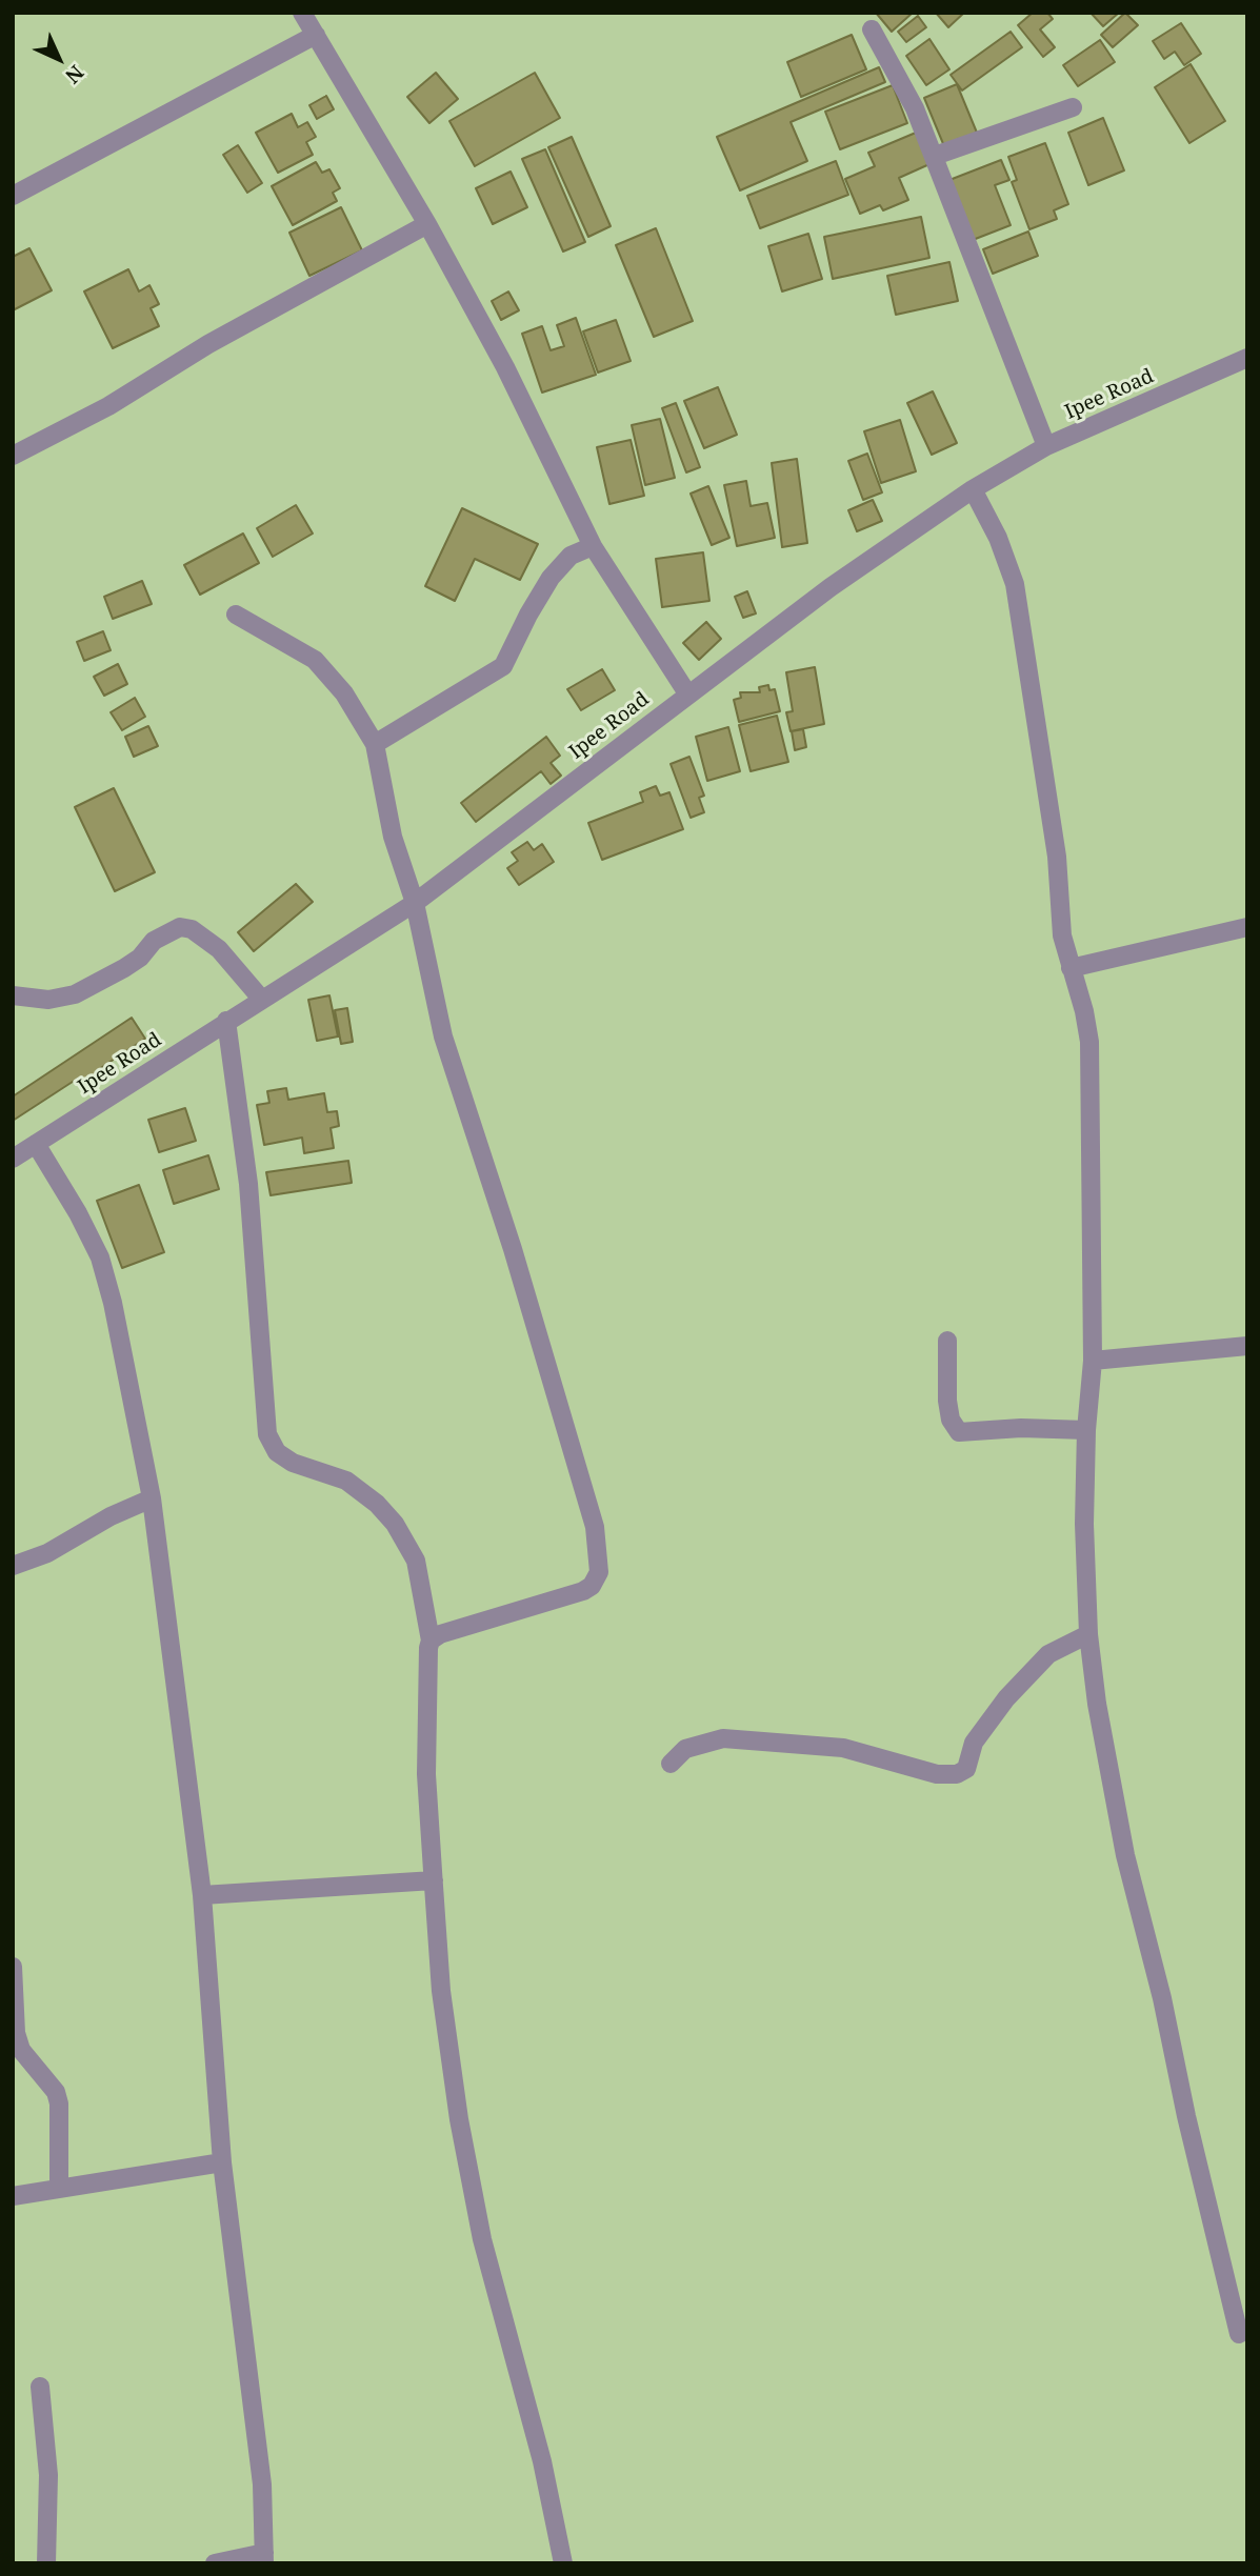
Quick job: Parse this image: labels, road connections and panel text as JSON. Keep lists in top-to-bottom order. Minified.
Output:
{"streets":{"street":["Ipee Road"]},"north":"bottom right"}
